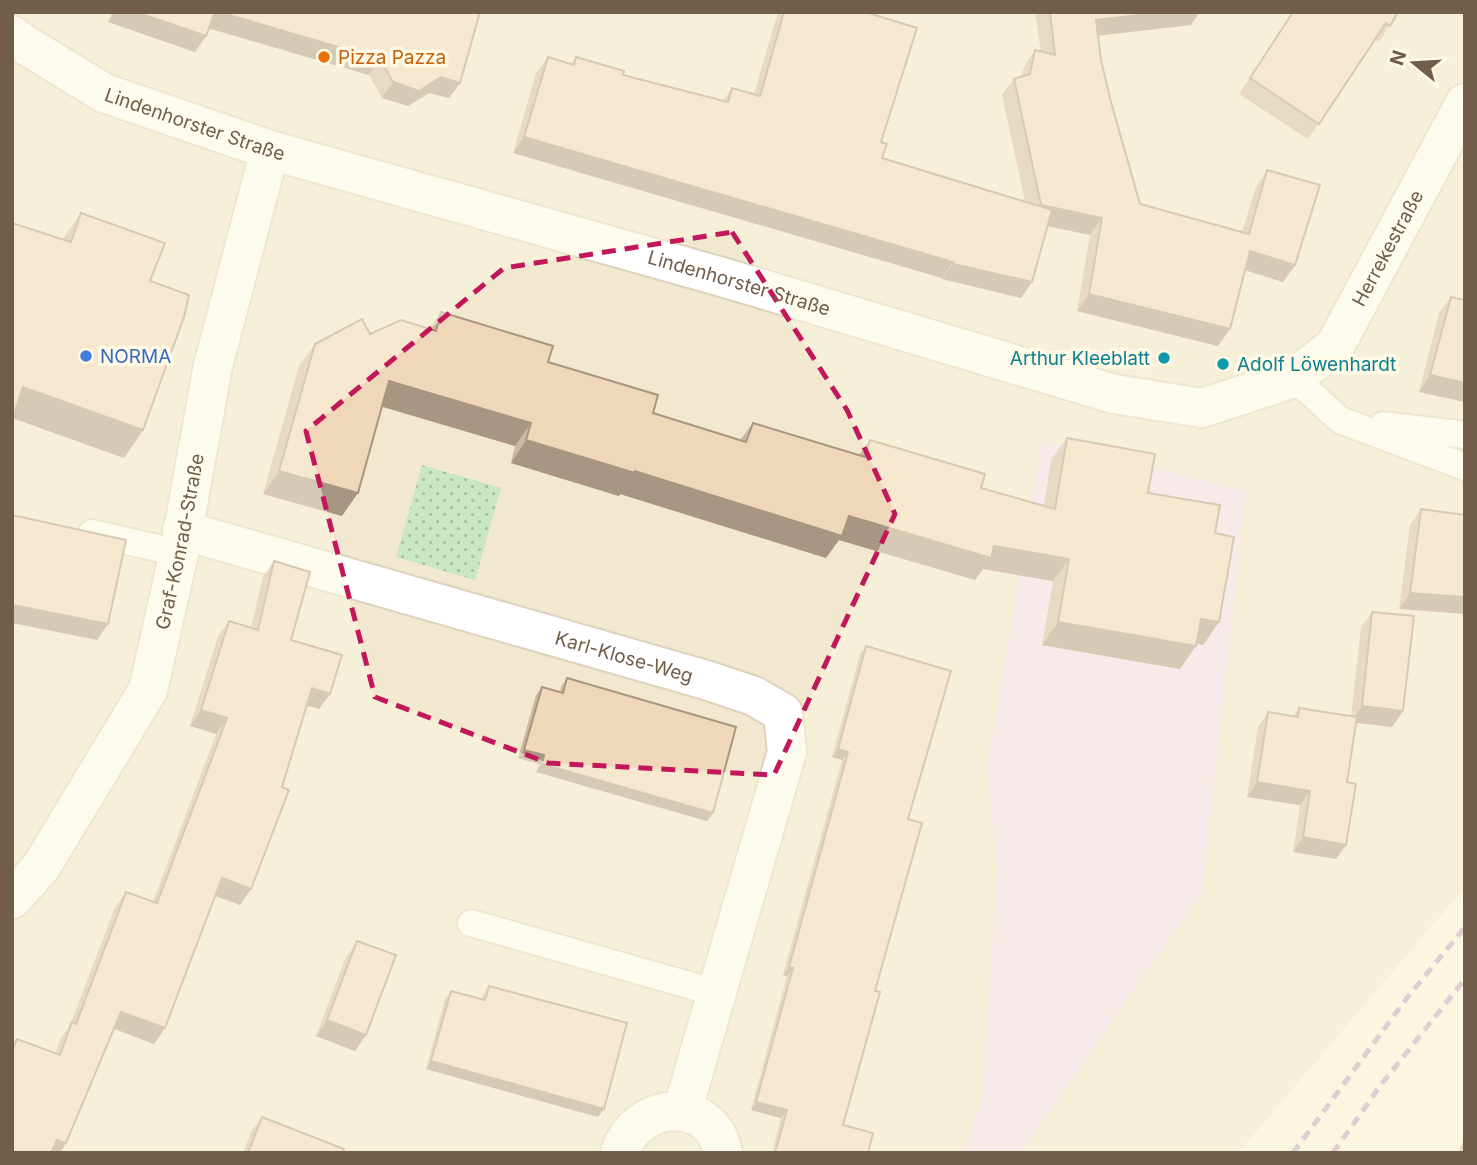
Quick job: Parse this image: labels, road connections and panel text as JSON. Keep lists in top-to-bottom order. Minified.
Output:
{"streets":{"street":["Lindenhorster Straße","Herrekestraße","Graf-Konrad-Straße","Karl-Klose-Weg"]},"crossings":[["Lindenhorster Straße","Herrekestraße"],["Lindenhorster Straße","Graf-Konrad-Straße"],["Graf-Konrad-Straße","Karl-Klose-Weg"]],"places":["Pizza Pazza","NORMA","Arthur Kleeblatt","Adolf Löwenhardt"],"north":"left"}
